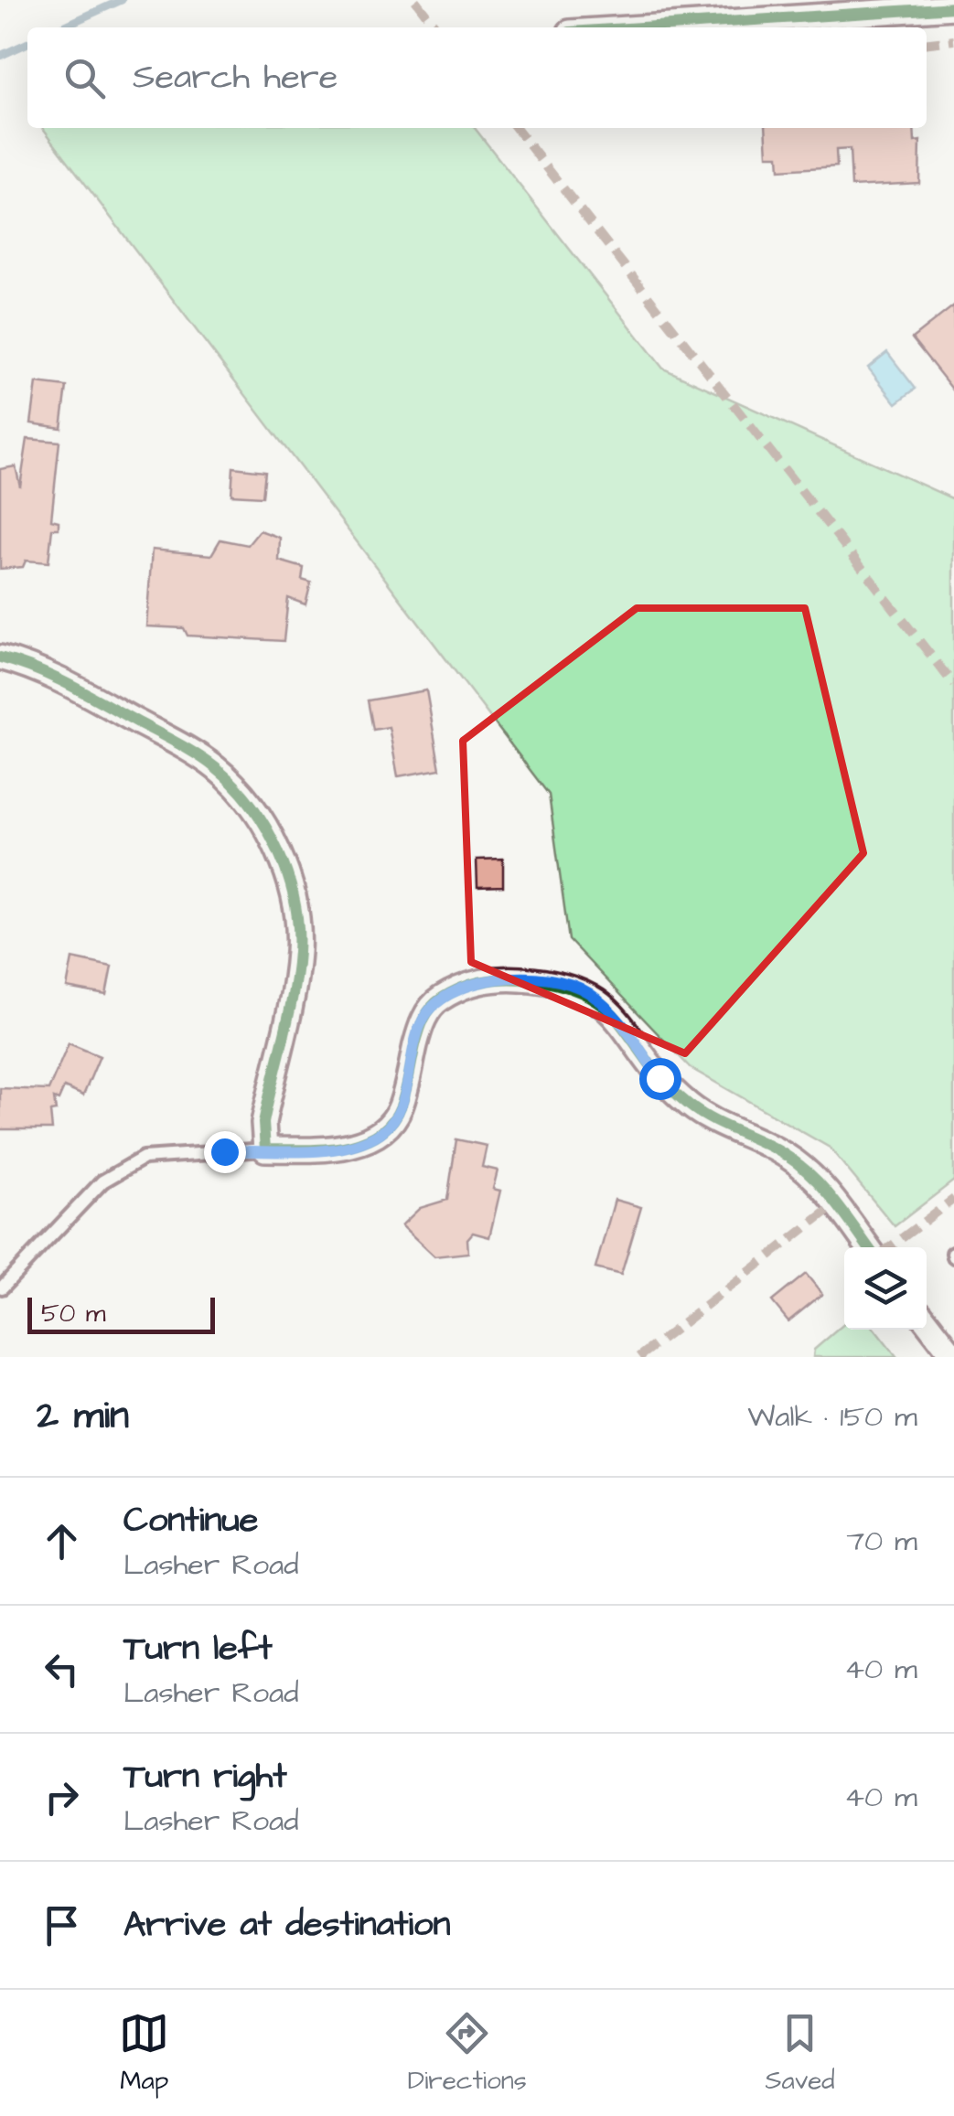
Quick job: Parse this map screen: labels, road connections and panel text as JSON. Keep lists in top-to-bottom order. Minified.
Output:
{"scale_bar":"50 m","page":{"search":"Search here","scale":"50 m","heading":["2 min","Walk · 150 m"],"list":[["Continue","Lasher Road","70 m"],["Turn left","Lasher Road","40 m"],["Turn right","Lasher Road","40 m"],"Arrive at destination"],"nav":["Map","Directions","Saved"]}}
